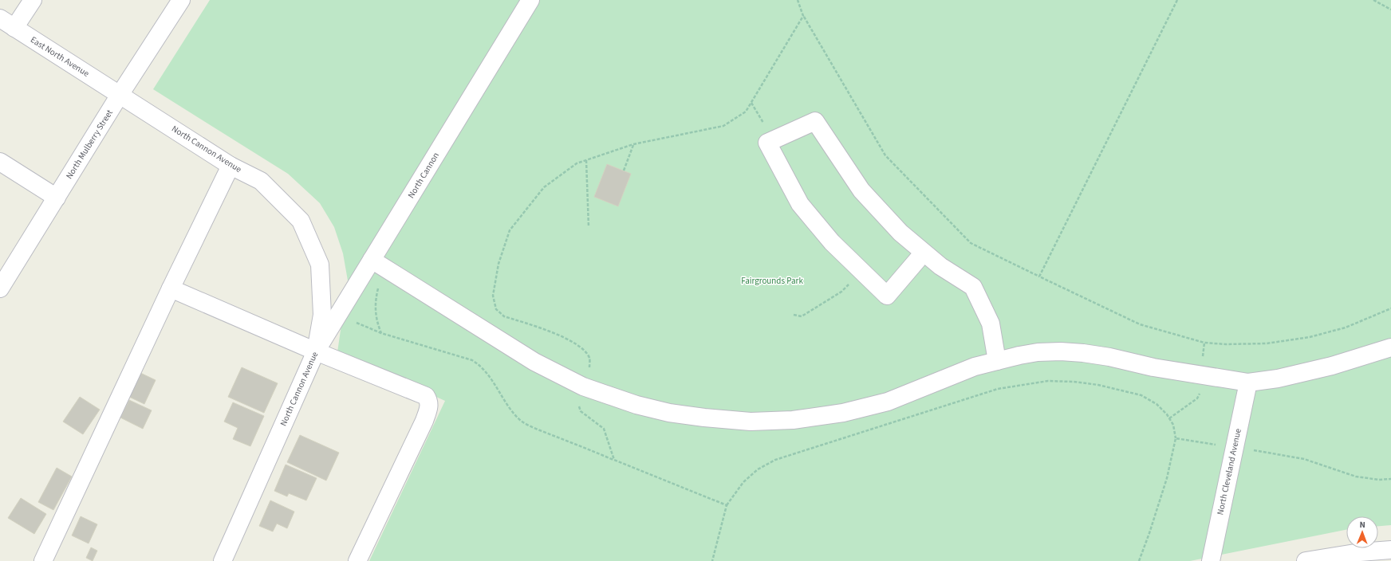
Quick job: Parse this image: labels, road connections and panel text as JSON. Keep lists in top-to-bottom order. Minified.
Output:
{"streets":{"street":["East North Avenue","North Mulberry Street","North Cannon Avenue","North Cannon","North Cleveland Avenue"]},"crossings":[["East North Avenue","North Mulberry Street"],["East North Avenue","North Cannon Avenue"],["North Mulberry Street","North Cannon Avenue"],["North Cannon Avenue","North Cannon"]],"parks":["Fairgrounds Park"],"north":"top"}
